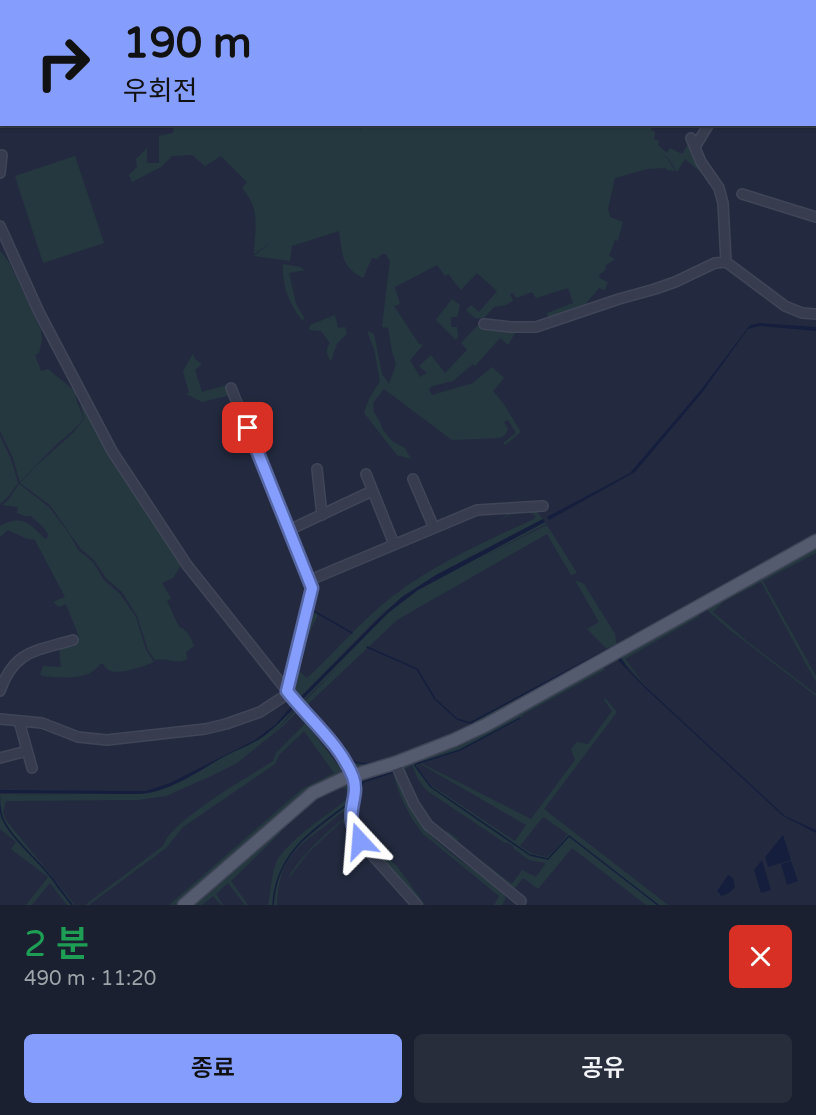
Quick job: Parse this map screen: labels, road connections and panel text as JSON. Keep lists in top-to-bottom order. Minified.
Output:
{"page":{"turn":["190 m","우회전"],"heading":["2 분","490 m · 11:20"],"buttons":["종료","공유"]}}
